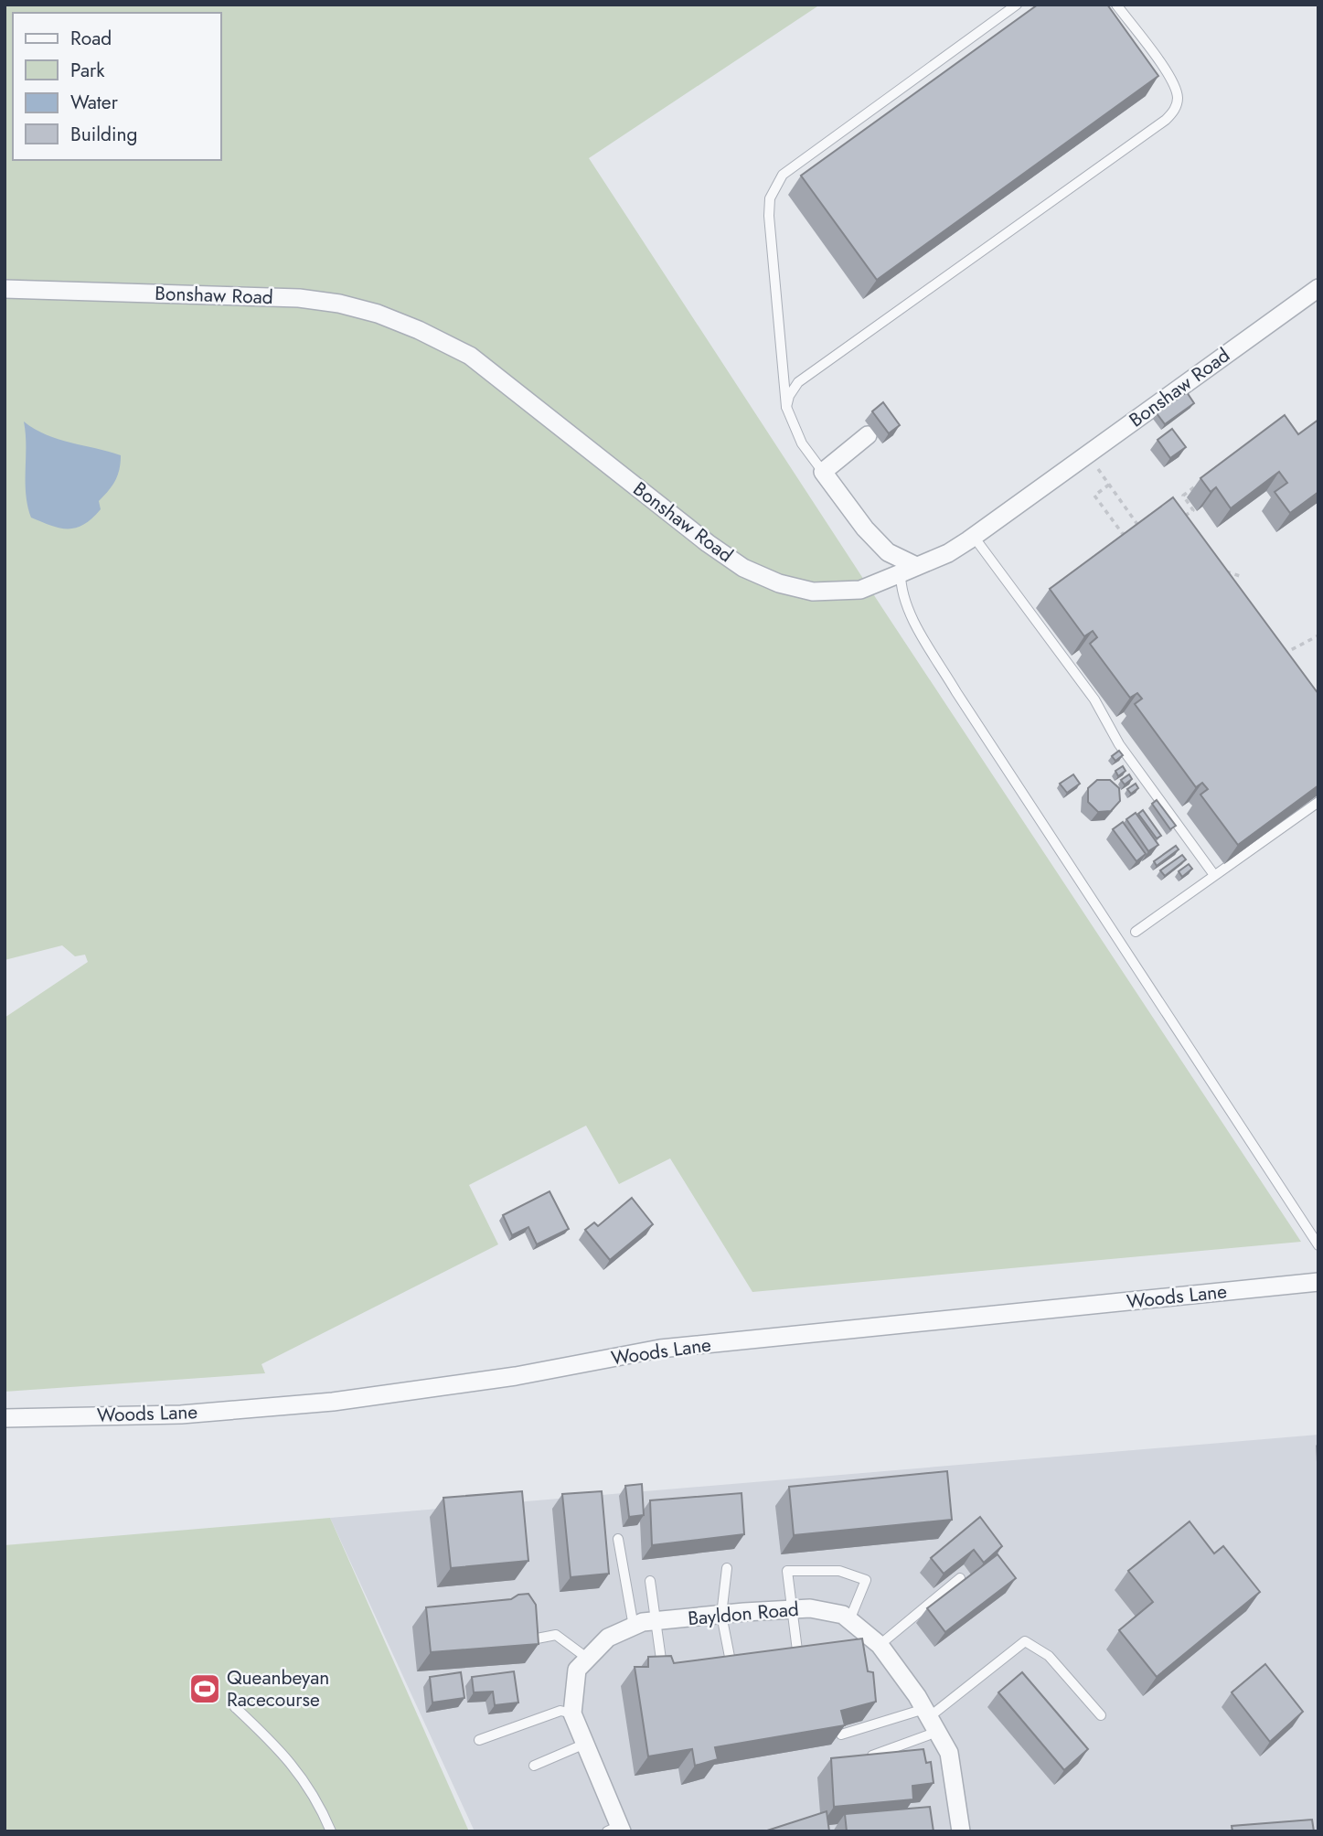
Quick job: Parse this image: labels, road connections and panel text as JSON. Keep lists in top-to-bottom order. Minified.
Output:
{"streets":{"street":["Bonshaw Road","Woods Lane","Bayldon Road"]},"places":{"sports":["Queanbeyan Racecourse"]},"legend":["Road","Park","Water","Building"]}
